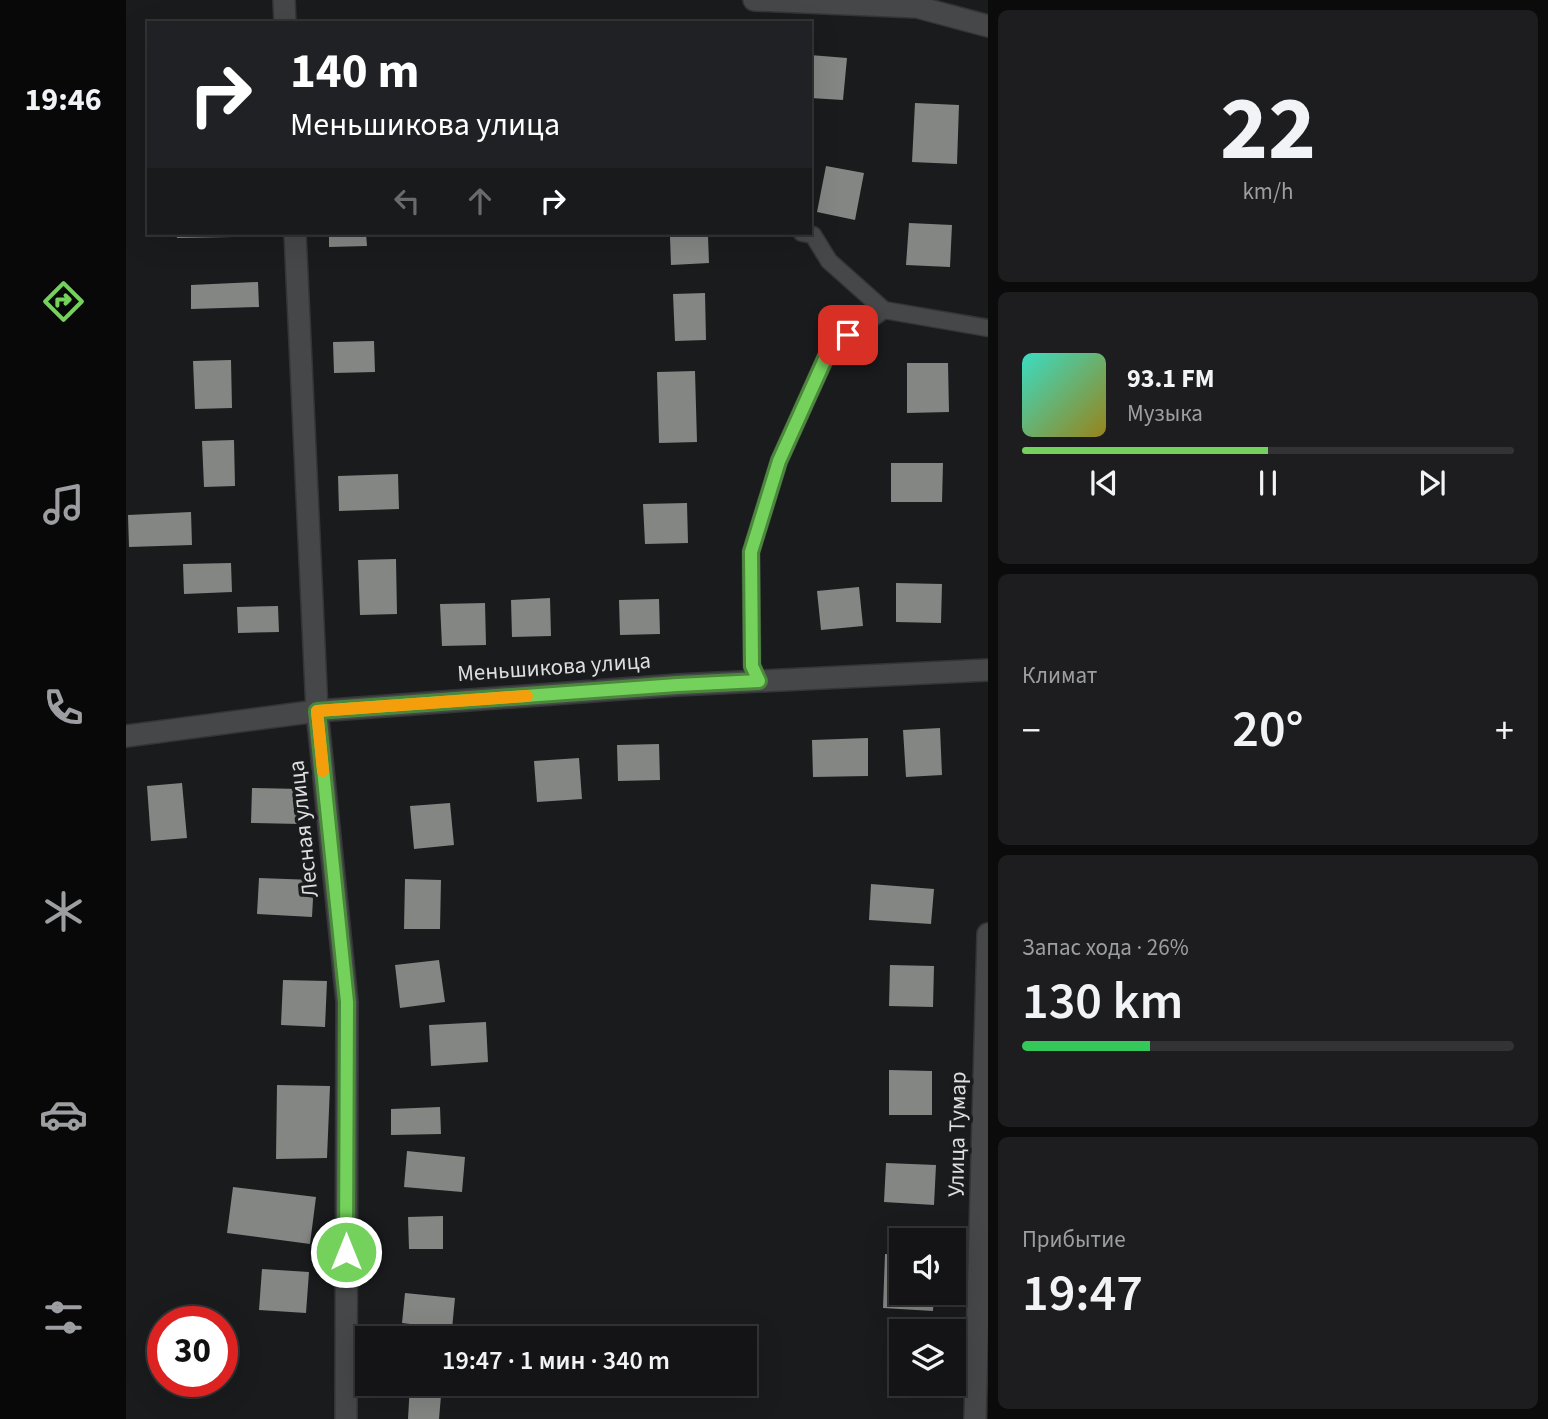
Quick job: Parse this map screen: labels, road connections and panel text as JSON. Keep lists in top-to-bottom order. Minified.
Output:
{"streets":{"street":["Меньшикова улица","Лесная улица","Улица Тумар"]},"crossings":[["Меньшикова улица","Лесная улица"]],"page":{"tabs":"19:46","tile":[["22","km/h"],"Климат",["Запас хода · 26%","130 km"],["Прибытие","19:47"]],"turn":["140 m","Меньшикова улица"],"song":["93.1 FM","Музыка"],"heat":["−","20°","+"],"limit":"30","trip":"19:47 · 1 мин · 340 m"}}
